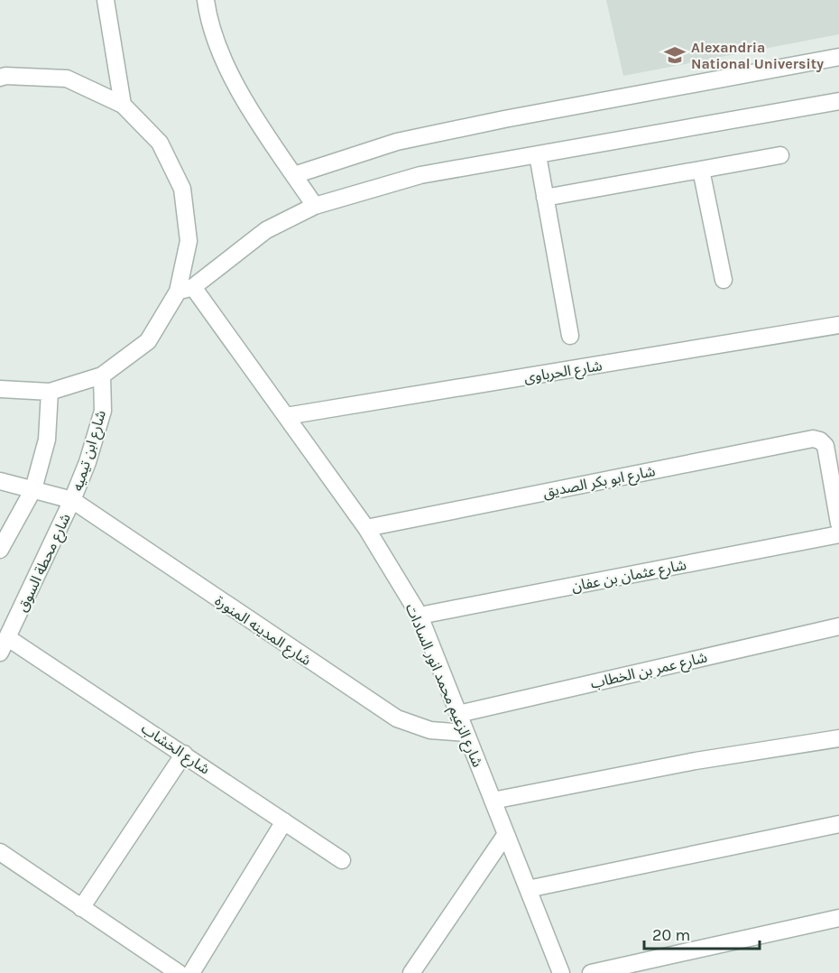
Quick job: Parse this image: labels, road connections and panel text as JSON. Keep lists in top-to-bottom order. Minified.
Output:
{"streets":{"street":["شارع الحرباوى","شارع ابن تيميه","شارع ابو بكر الصديق","شارع محطة السوق","شارع عثمان بن عفان","شارع المدينه المنورة","شارع عمر بن الخطاب","شارع الزعيم محمد انور السادات","شارع الخشاب"]},"crossings":[["شارع الحرباوى","شارع الزعيم محمد انور السادات"],["شارع ابن تيميه","شارع محطة السوق"],["شارع ابن تيميه","شارع المدينه المنورة"],["شارع ابو بكر الصديق","شارع الزعيم محمد انور السادات"],["شارع محطة السوق","شارع المدينه المنورة"],["شارع محطة السوق","شارع الخشاب"],["شارع عثمان بن عفان","شارع الزعيم محمد انور السادات"],["شارع المدينه المنورة","شارع الزعيم محمد انور السادات"],["شارع عمر بن الخطاب","شارع الزعيم محمد انور السادات"]],"places":{"school or university":["Alexandria National University"]},"scale_bar":"20 m"}
